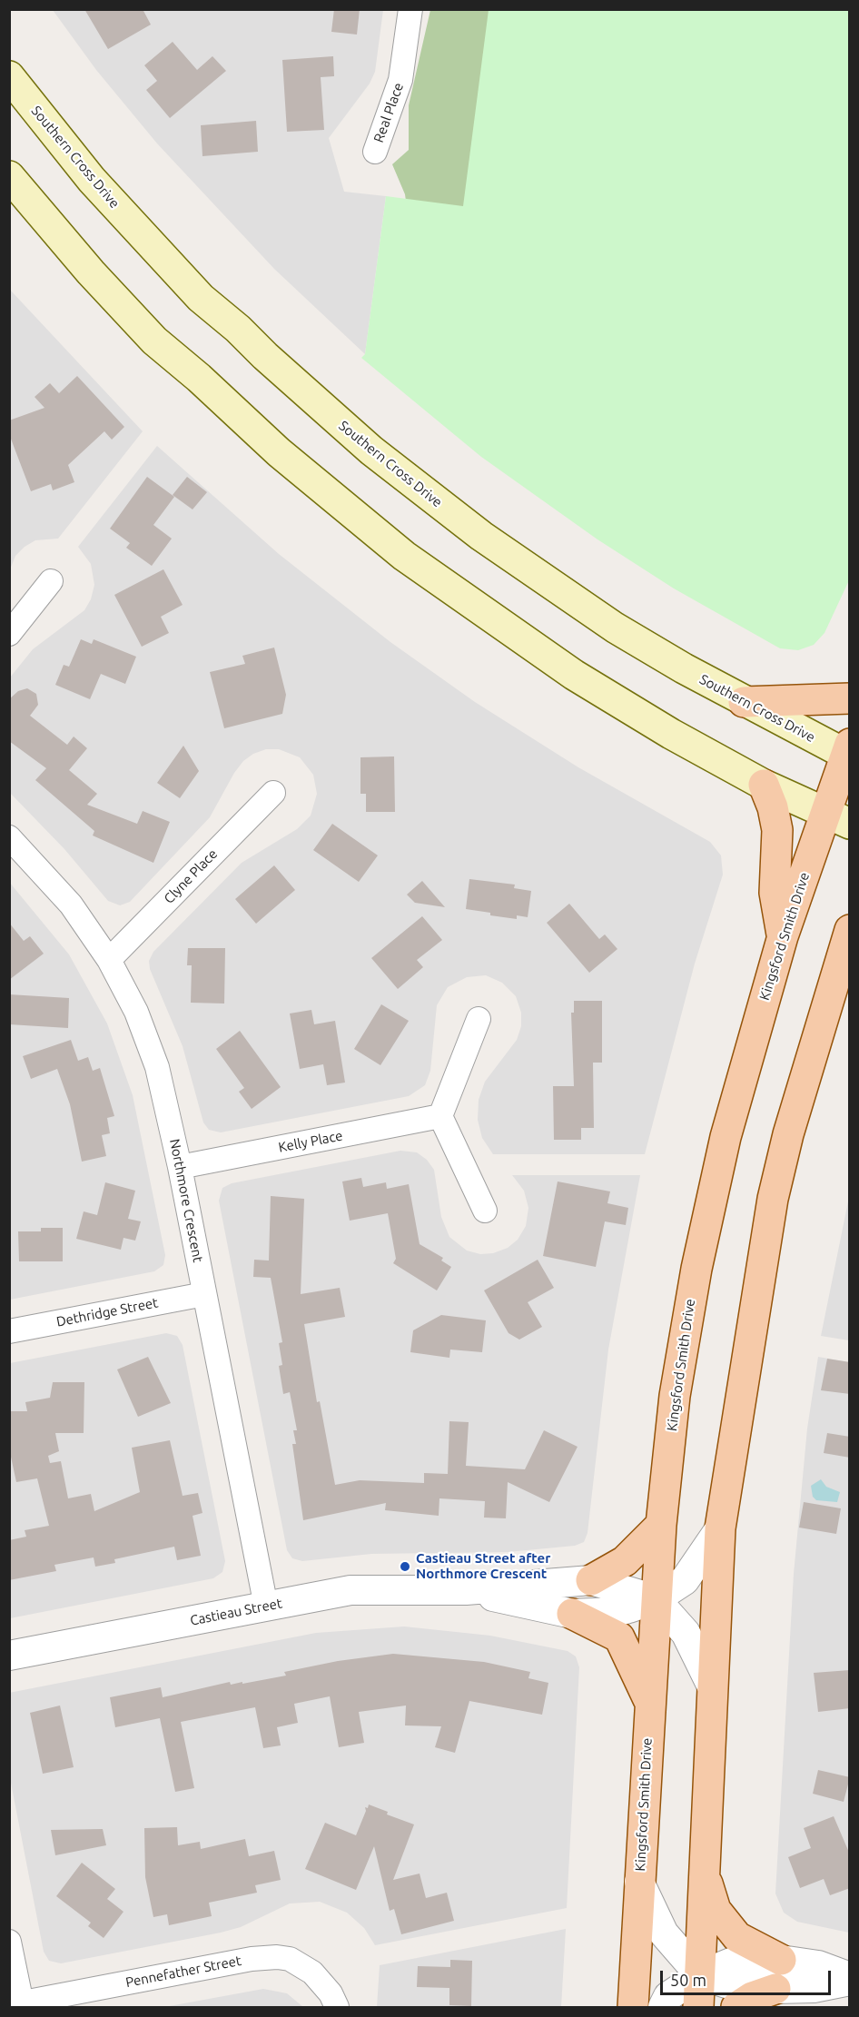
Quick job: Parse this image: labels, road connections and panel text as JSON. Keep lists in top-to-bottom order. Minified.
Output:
{"streets":{"main road":["Southern Cross Drive","Kingsford Smith Drive"],"street":["Real Place","Clyne Place","Kelly Place","Northmore Crescent","Dethridge Street","Castieau Street","Pennefather Street"]},"crossings":[["Southern Cross Drive","Kingsford Smith Drive"],["Clyne Place","Northmore Crescent"],["Kingsford Smith Drive","Castieau Street"],["Kelly Place","Northmore Crescent"],["Northmore Crescent","Dethridge Street"],["Northmore Crescent","Castieau Street"]],"places":["Castieau Street after Northmore Crescent"],"scale_bar":"50 m"}
